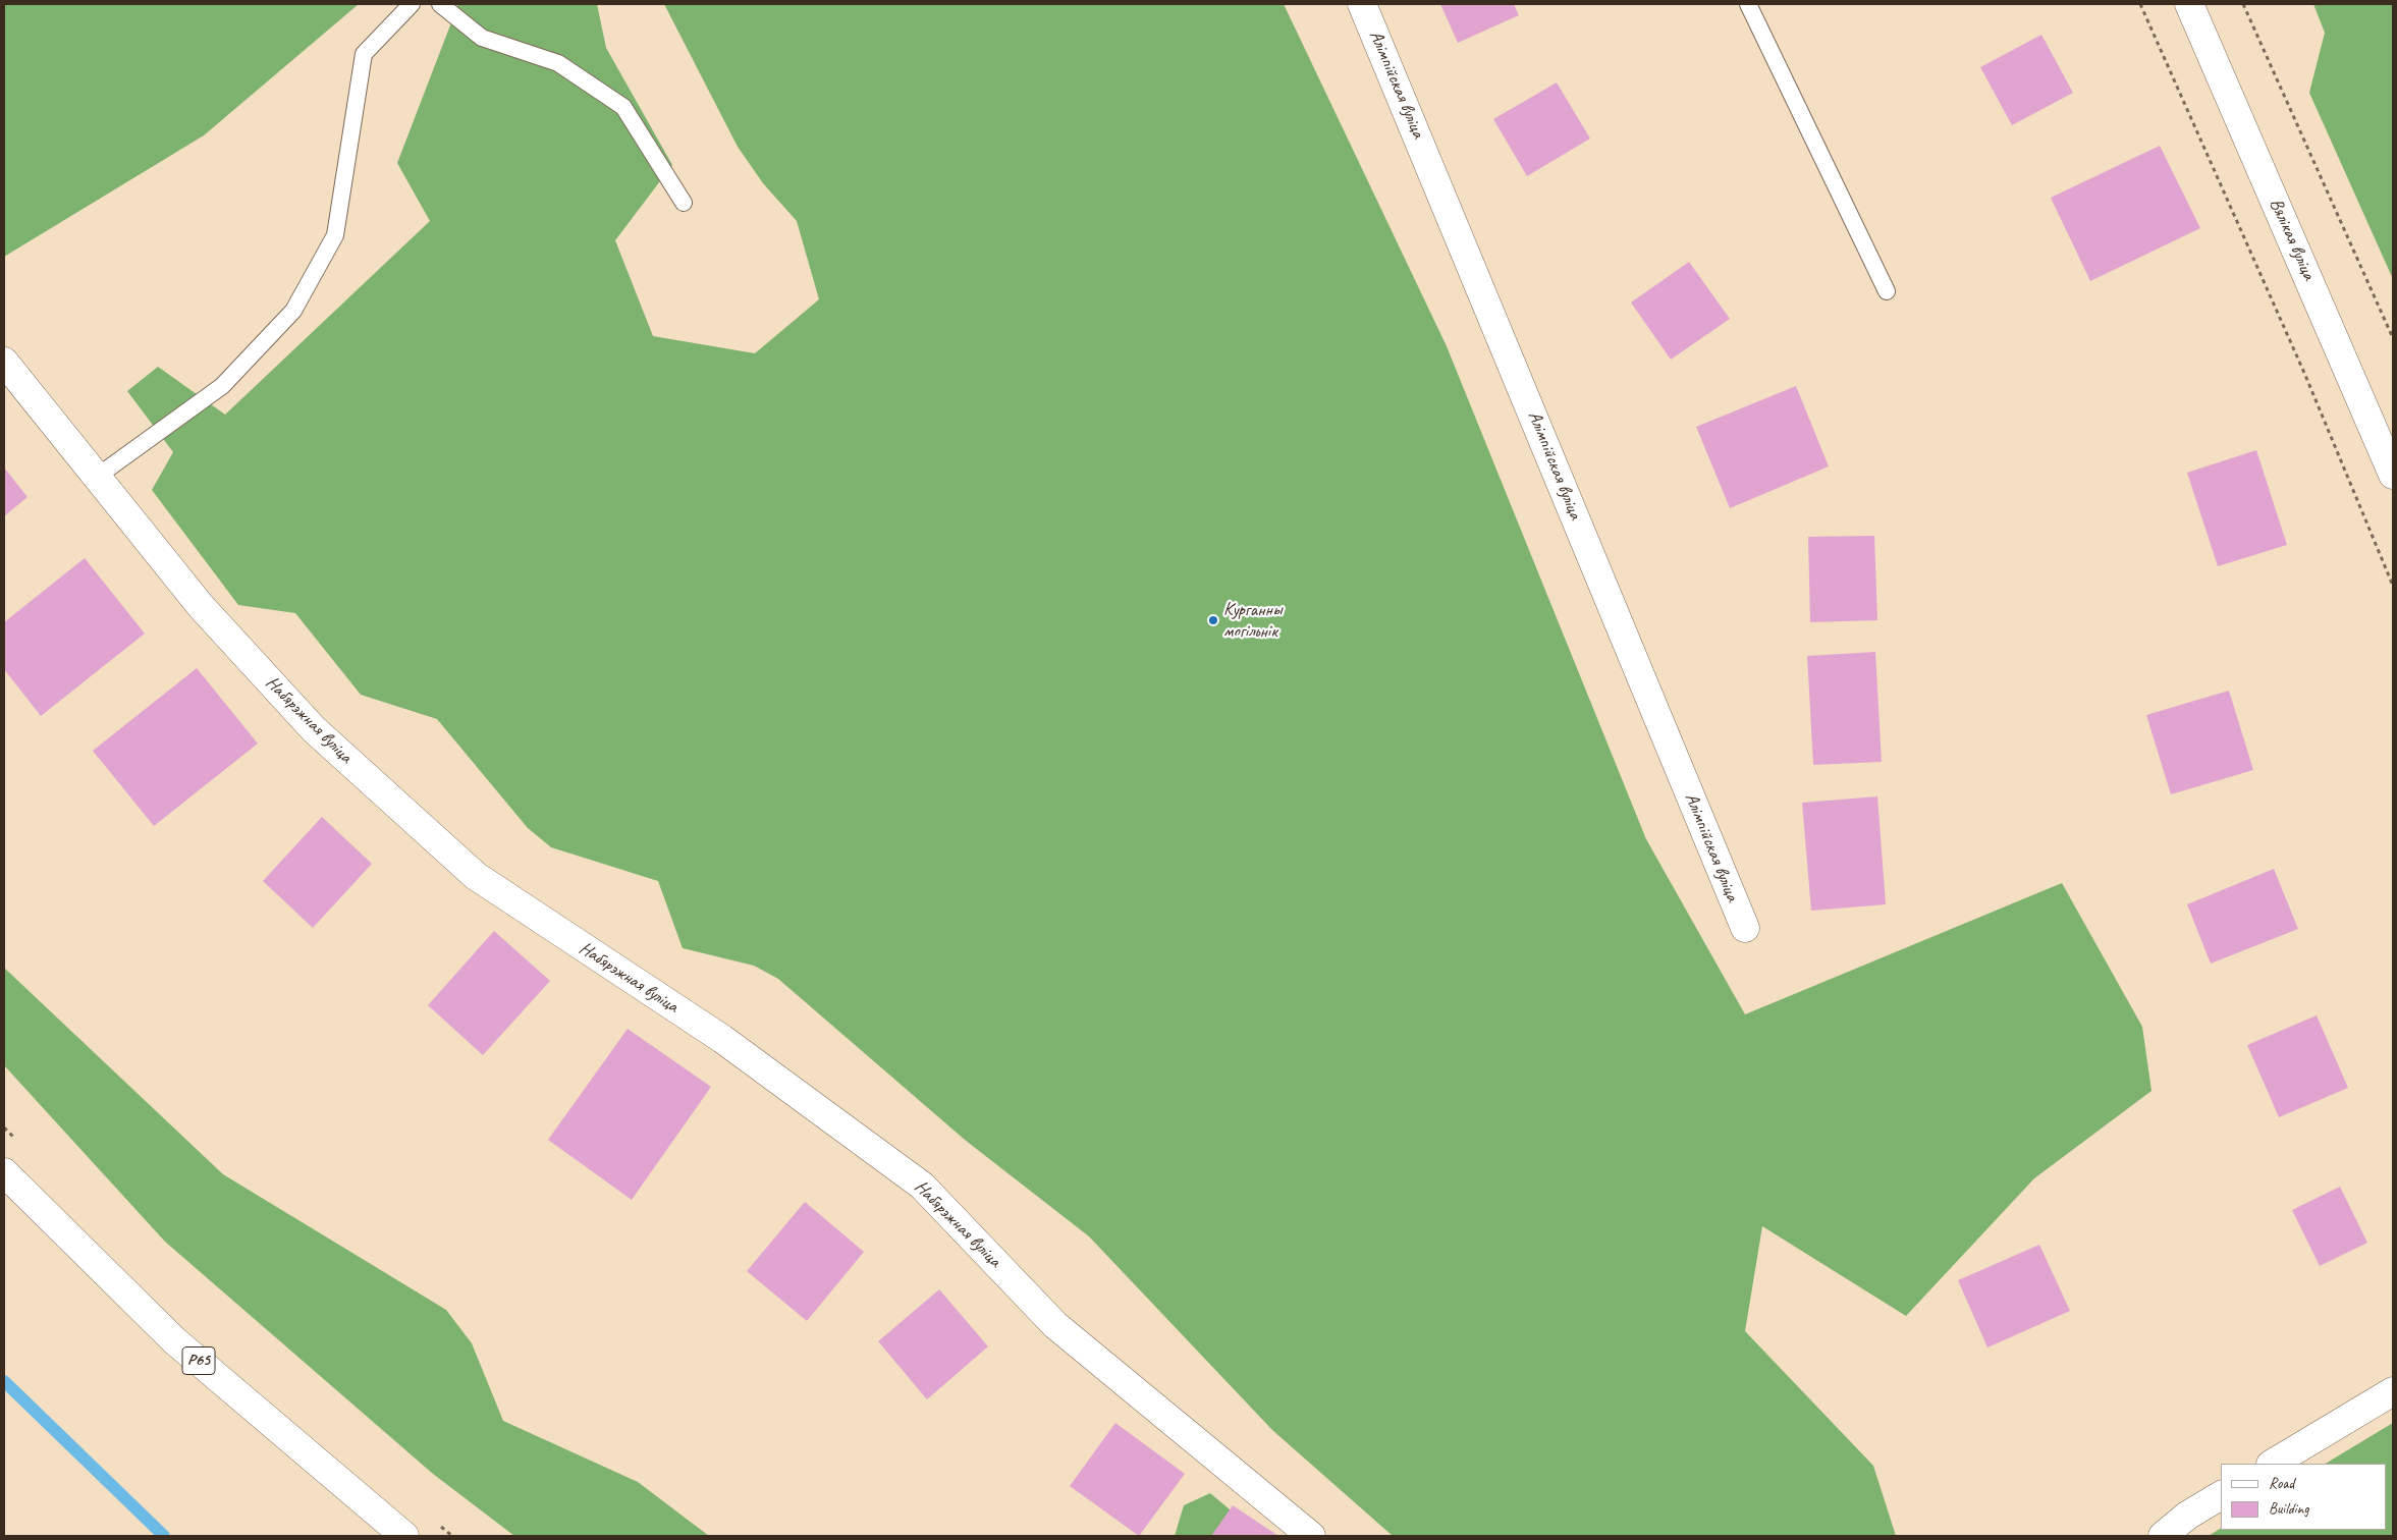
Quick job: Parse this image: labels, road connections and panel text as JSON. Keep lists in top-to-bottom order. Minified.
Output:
{"streets":{"street":["Алімпійская вуліца","Вялікая вуліца","Набярэжная вуліца","Р65"]},"places":["Курганны могільнік"],"legend":["Road","Building"]}
